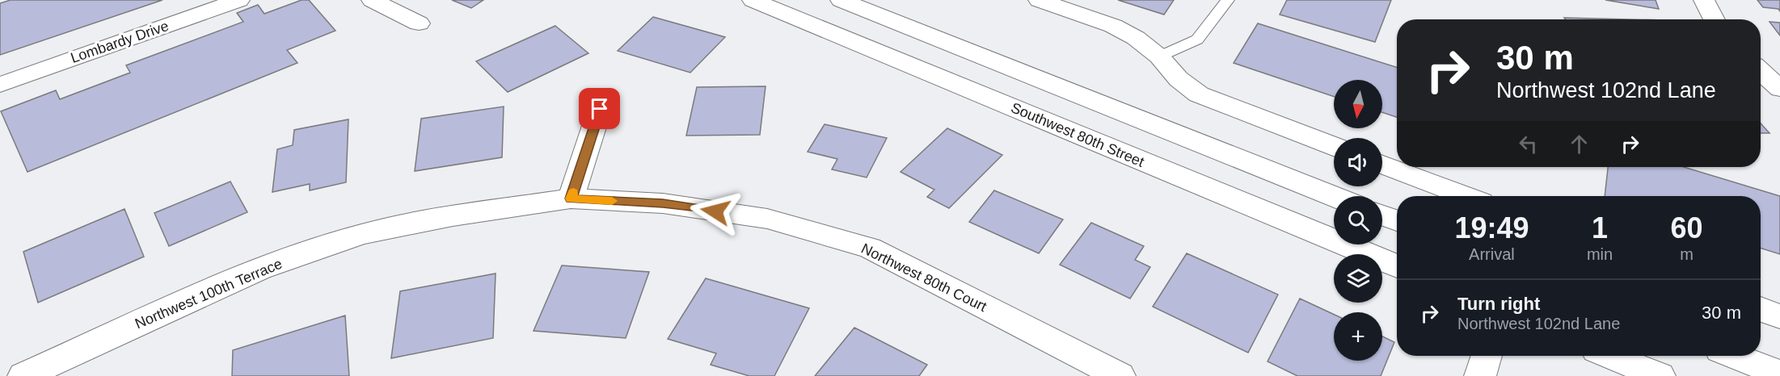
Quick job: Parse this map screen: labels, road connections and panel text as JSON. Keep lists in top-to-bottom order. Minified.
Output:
{"streets":{"street":["Lombardy Drive","Southwest 80th Street","Northwest 80th Court","Northwest 100th Terrace"]},"crossings":[["Northwest 80th Court","Northwest 100th Terrace"]],"north":"bottom","page":{"turn":["30 m","Northwest 102nd Lane"],"map_buttons":"+","eta":["19:49","Arrival","1","min","60","m"],"list":[{"name":"Turn right","note":"Northwest 102nd Lane","value":"30 m"}]}}
